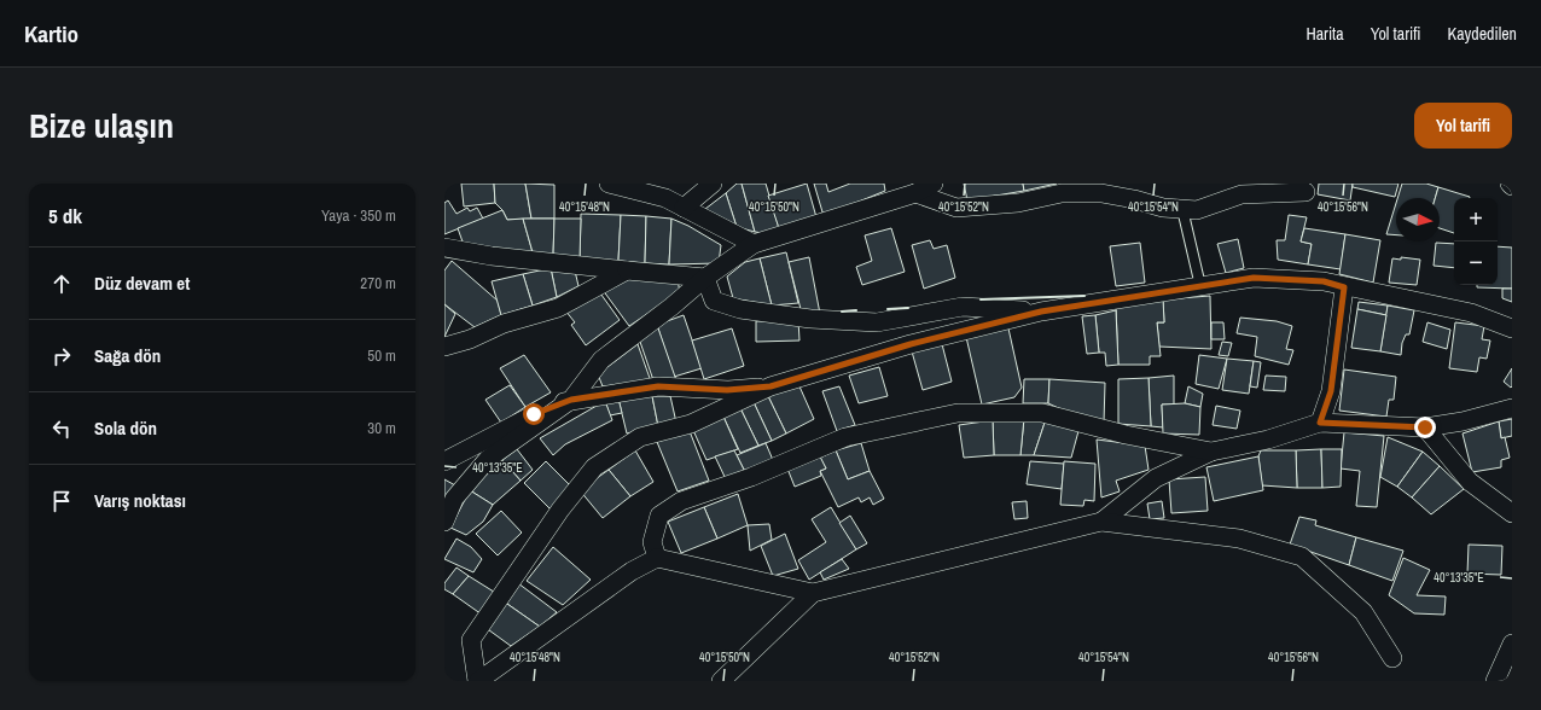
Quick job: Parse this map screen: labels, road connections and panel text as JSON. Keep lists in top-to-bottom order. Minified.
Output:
{"north":"right","page":{"header":"Kartio","nav":["Harita","Yol tarifi","Kaydedilen"],"title":"Bize ulaşın","buttons":"Yol tarifi","heading":["5 dk","Yaya · 350 m"],"map_buttons":["+","−"],"list":[["Düz devam et","270 m"],["Sağa dön","50 m"],["Sola dön","30 m"],"Varış noktası"]},"coordinates":["40°15'48\"N","40°15'50\"N","40°15'52\"N","40°15'54\"N","40°15'56\"N","40°13'35\"E"]}
